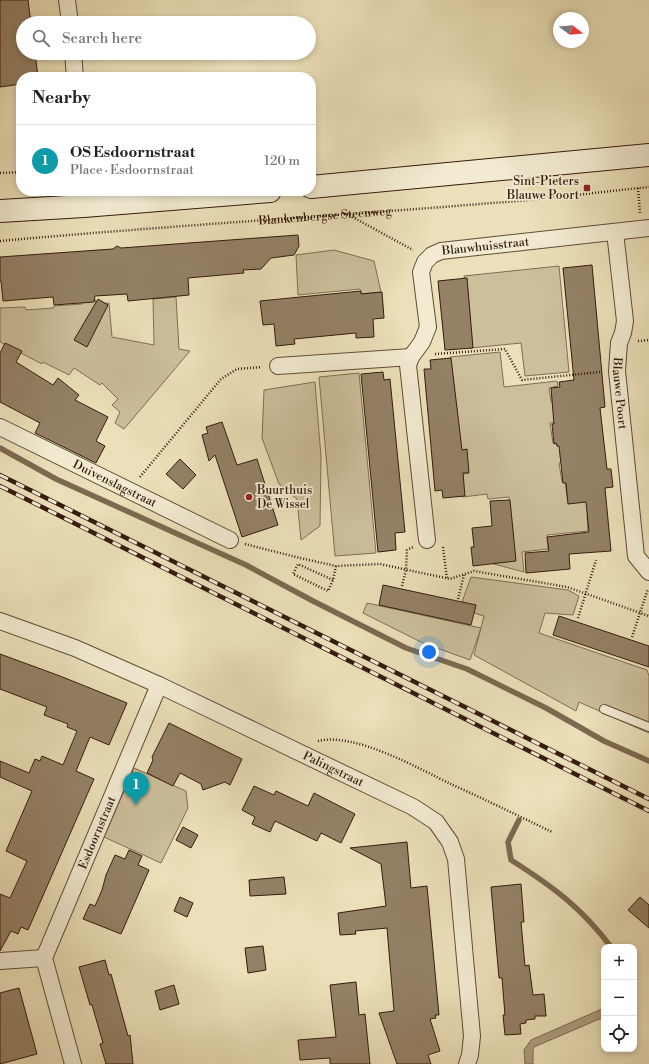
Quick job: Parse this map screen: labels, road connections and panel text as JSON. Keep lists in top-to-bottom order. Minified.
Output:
{"streets":{"street":["Blauwhuisstraat","Blauwe Poort","Duivenslagstraat","Palingstraat","Esdoornstraat"],"path":["Blankenbergse Steenweg"]},"crossings":[["Blauwhuisstraat","Blauwe Poort"],["Palingstraat","Esdoornstraat"]],"places":{"transit":["Sint-Pieters Blauwe Poort"],"other":["Buurthuis De Wissel"]},"north":"right","page":{"search":"Search here","heading":"Nearby","list":[{"mark":"1","name":"OS Esdoornstraat","note":"Place · Esdoornstraat","value":"120 m"}],"pins":"1","map_buttons":["+","−"]}}
